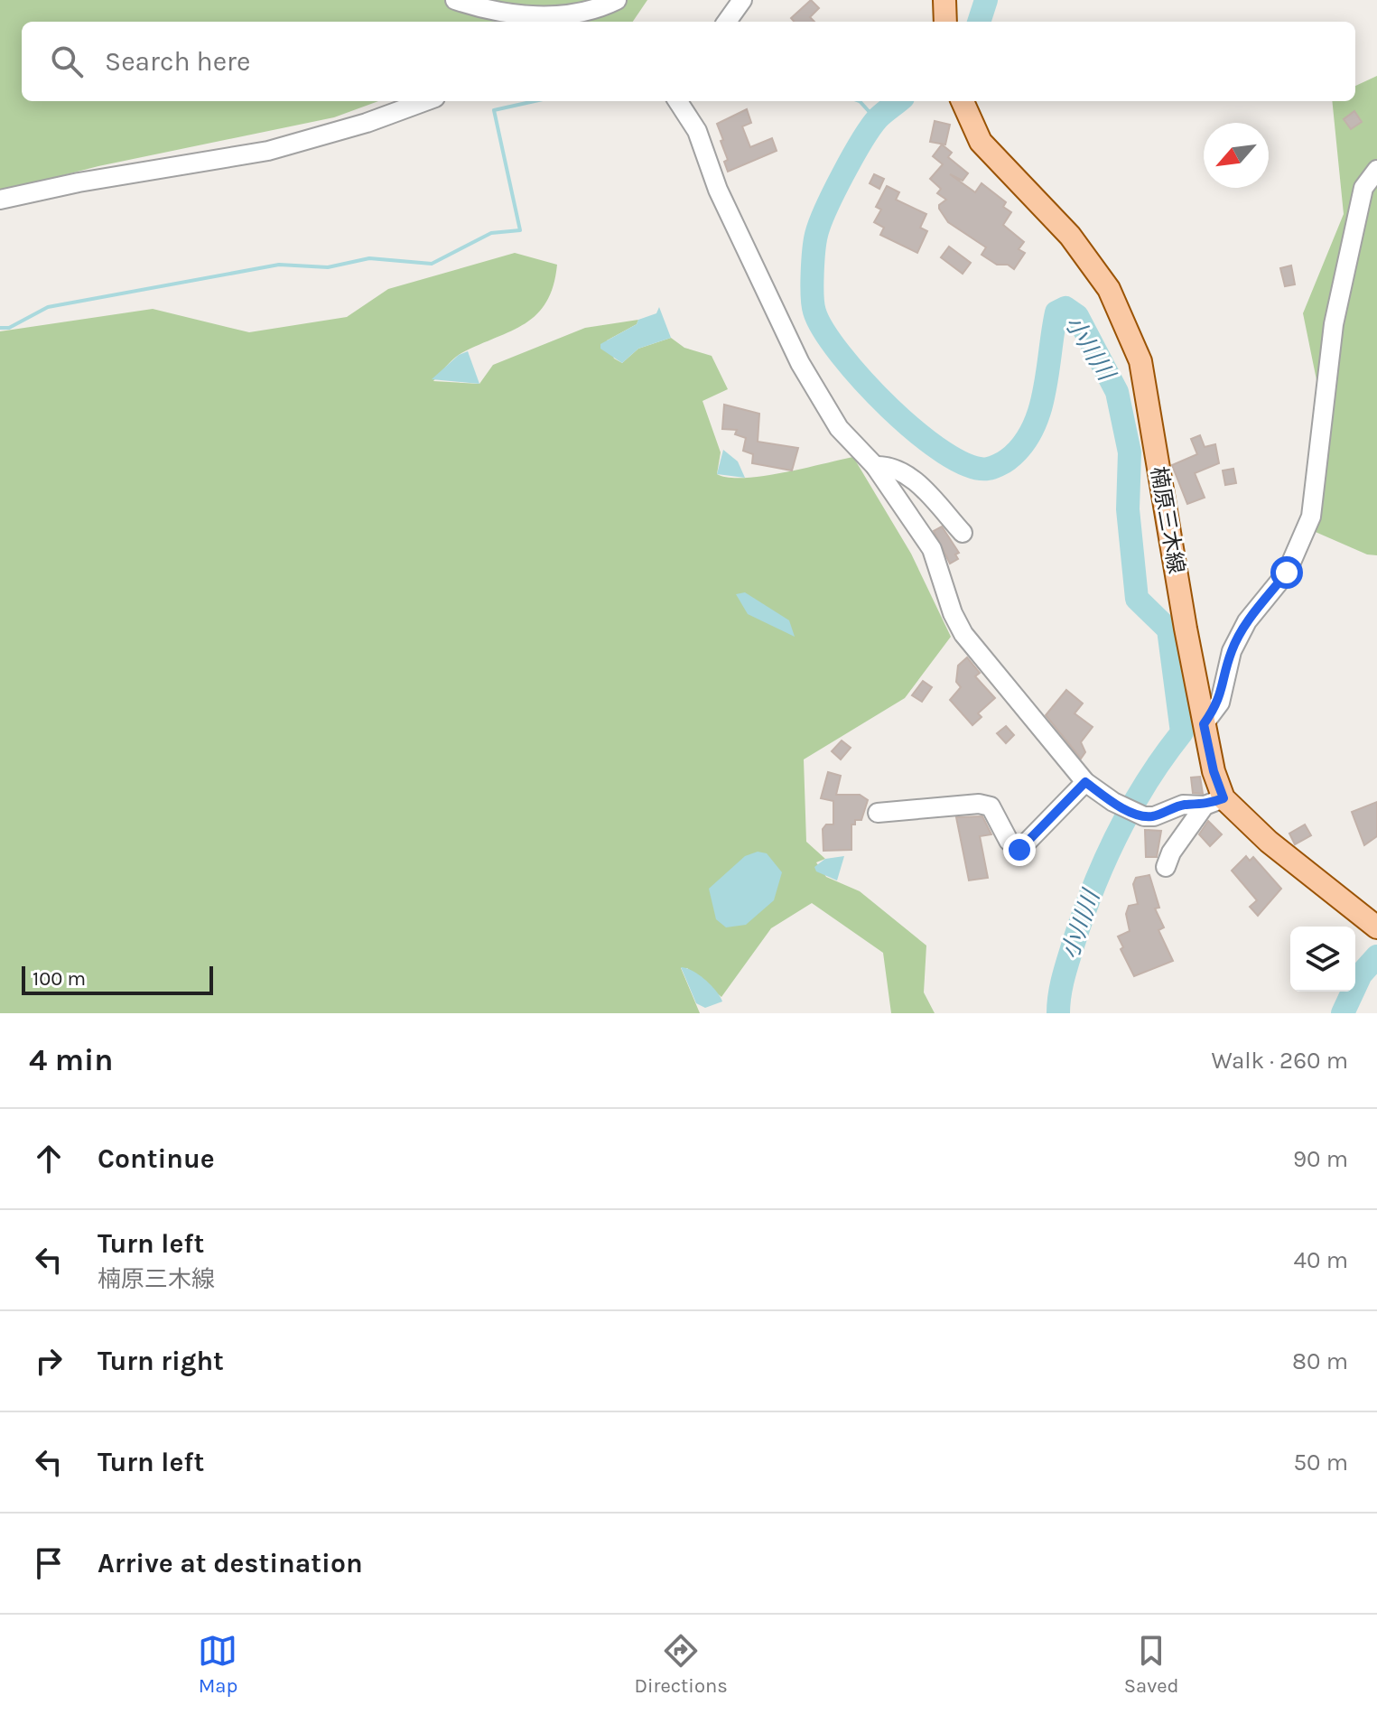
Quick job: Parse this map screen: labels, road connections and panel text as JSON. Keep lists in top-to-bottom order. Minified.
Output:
{"streets":{"main road":["楠原三木線"]},"water":["小川川"],"scale_bar":"100 m","north":"bottom left","page":{"search":"Search here","scale":"100 m","heading":["4 min","Walk · 260 m"],"list":[["Continue","90 m"],["Turn left","楠原三木線","40 m"],["Turn right","80 m"],["Turn left","50 m"],"Arrive at destination"],"nav":["Map","Directions","Saved"]}}
